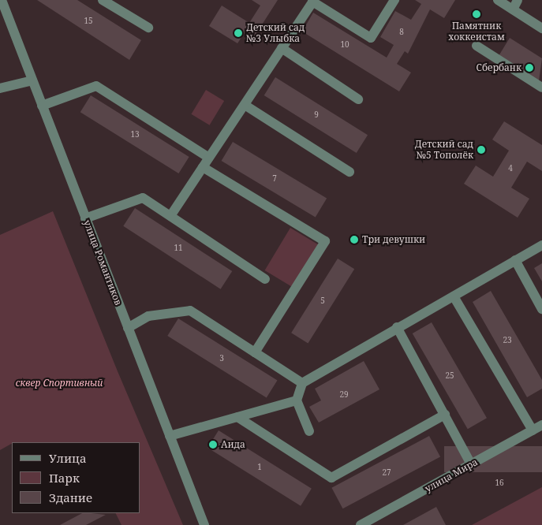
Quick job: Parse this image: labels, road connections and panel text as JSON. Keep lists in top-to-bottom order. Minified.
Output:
{"streets":{"street":["улица Романтиков","улица Мира"]},"parks":["сквер Спортивный"],"places":["Памятник хоккеистам","Детский сад №3 Улыбка","Сбербанк","Детский сад №5 Тополёк","Три девушки","Аида"],"house_numbers":["15","8","10","9","13","4","7","11","5","23","3","25","29","1","27","16"],"legend":["Улица","Парк","Здание"]}
